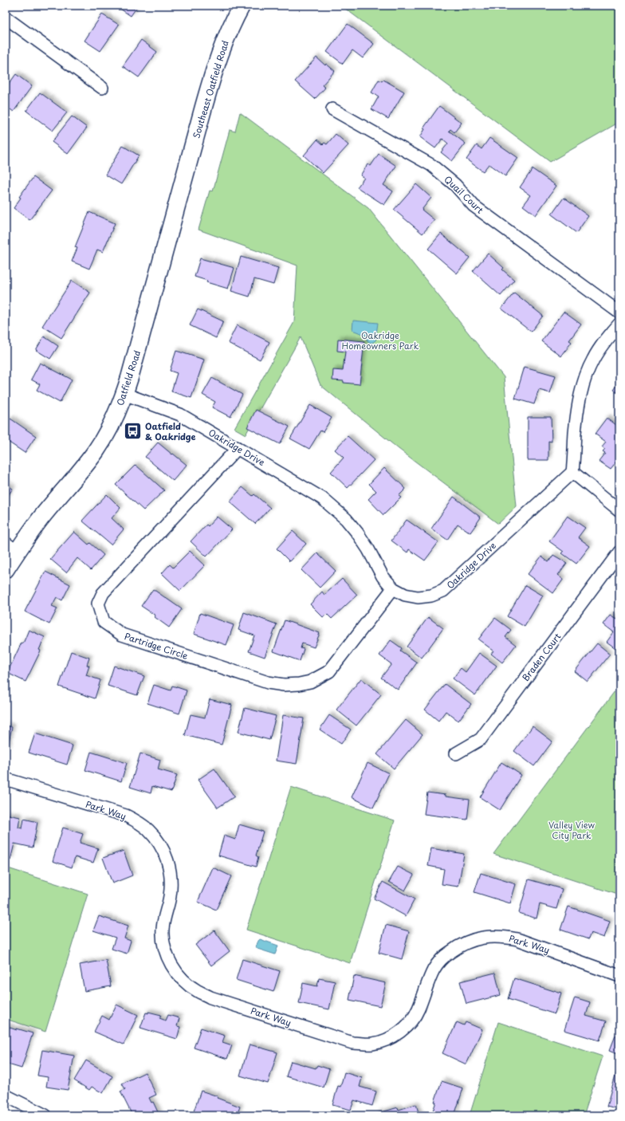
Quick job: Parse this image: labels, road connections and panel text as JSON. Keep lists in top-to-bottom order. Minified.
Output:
{"streets":{"main road":["Southeast Oatfield Road","Oatfield Road"],"street":["Quail Court","Oakridge Drive","Partridge Circle","Braden Court","Park Way"]},"crossings":[["Southeast Oatfield Road","Oatfield Road"],["Oatfield Road","Oakridge Drive"],["Oakridge Drive","Partridge Circle"]],"parks":["Oakridge Homeowners Park","Valley View City Park"],"places":{"bus stop":["Oatfield & Oakridge"]}}
